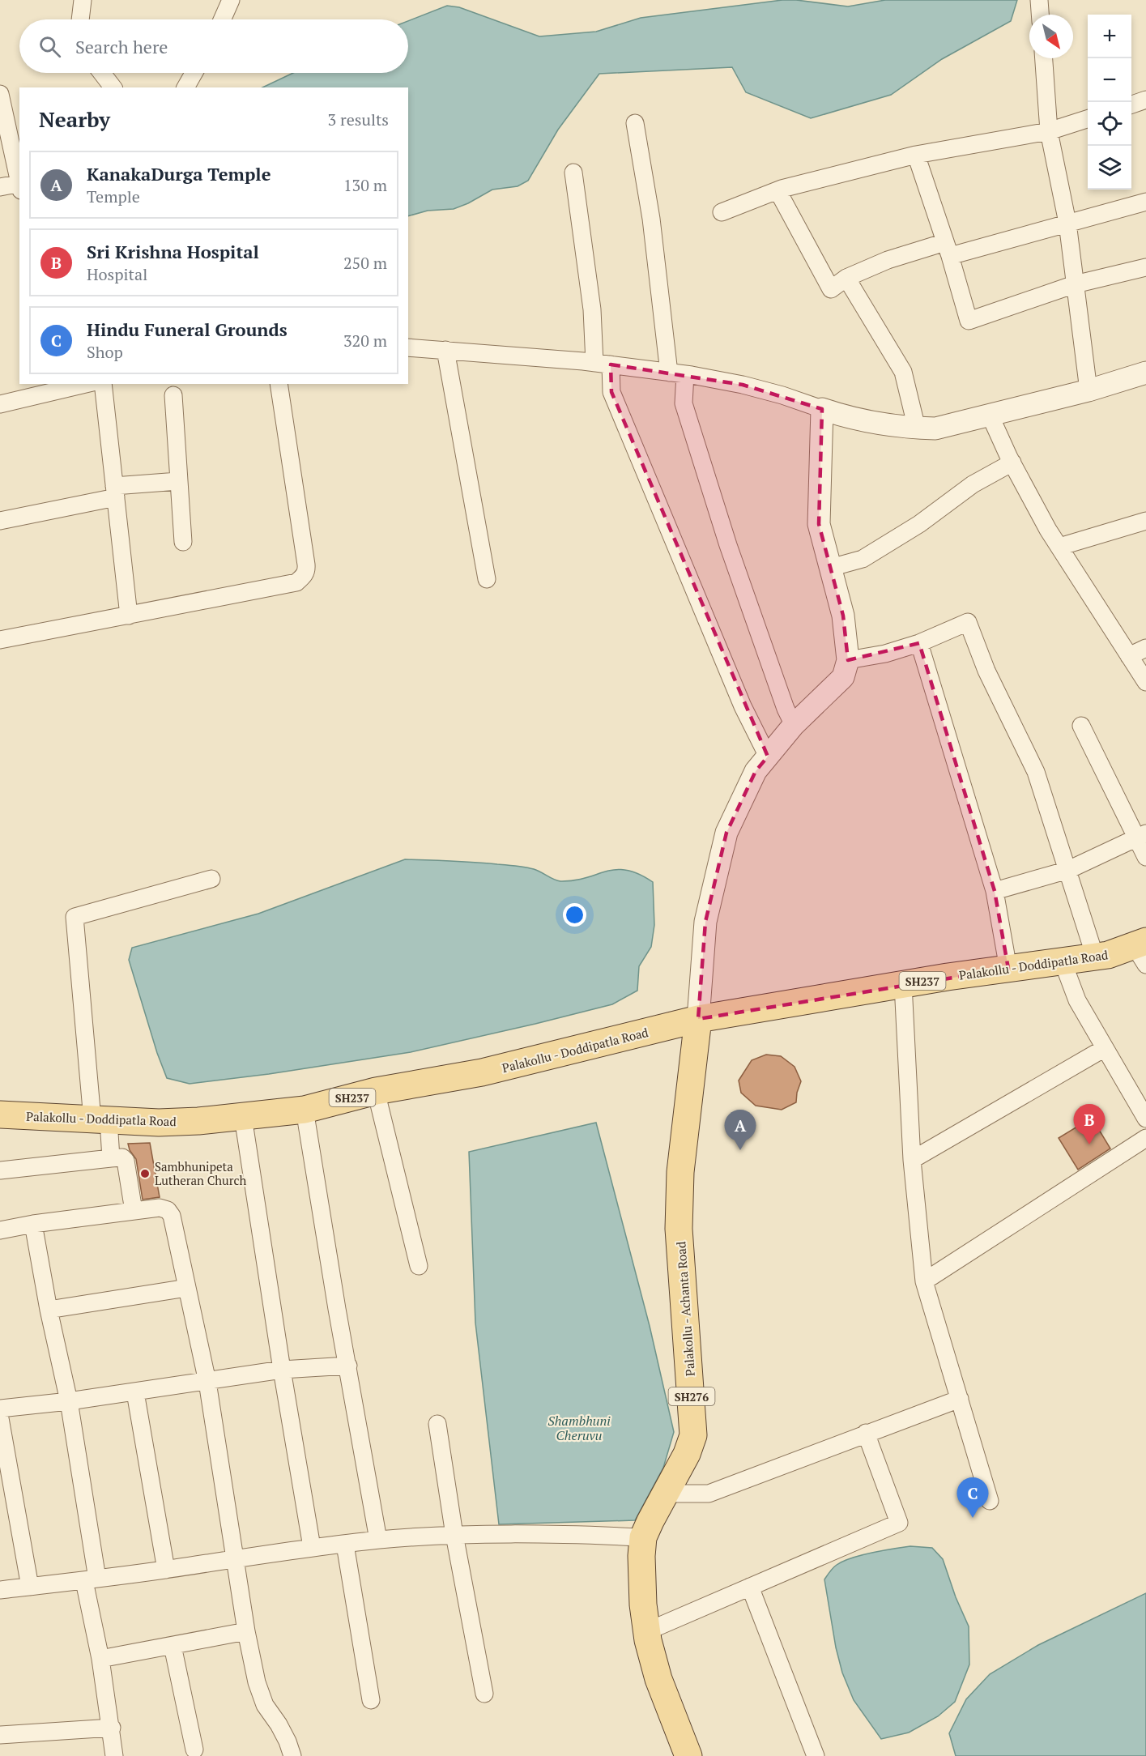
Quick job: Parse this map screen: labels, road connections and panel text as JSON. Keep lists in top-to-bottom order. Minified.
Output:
{"streets":{"main road":["Palakollu - Doddipatla Road","SH237","Palakollu - Achanta Road","SH276"]},"crossings":[["Palakollu - Doddipatla Road","Palakollu - Achanta Road"]],"water":["Shambhuni Cheruvu"],"places":["Sambhunipeta Lutheran Church"],"north":"bottom right","page":{"map_buttons":["+","−"],"search":"Search here","heading":["Nearby","3 results"],"list":[{"mark":"A","name":"KanakaDurga Temple","note":"Temple","value":"130 m"},{"mark":"B","name":"Sri Krishna Hospital","note":"Hospital","value":"250 m"},{"mark":"C","name":"Hindu Funeral Grounds","note":"Shop","value":"320 m"}],"pins":["B","A","C"]}}
